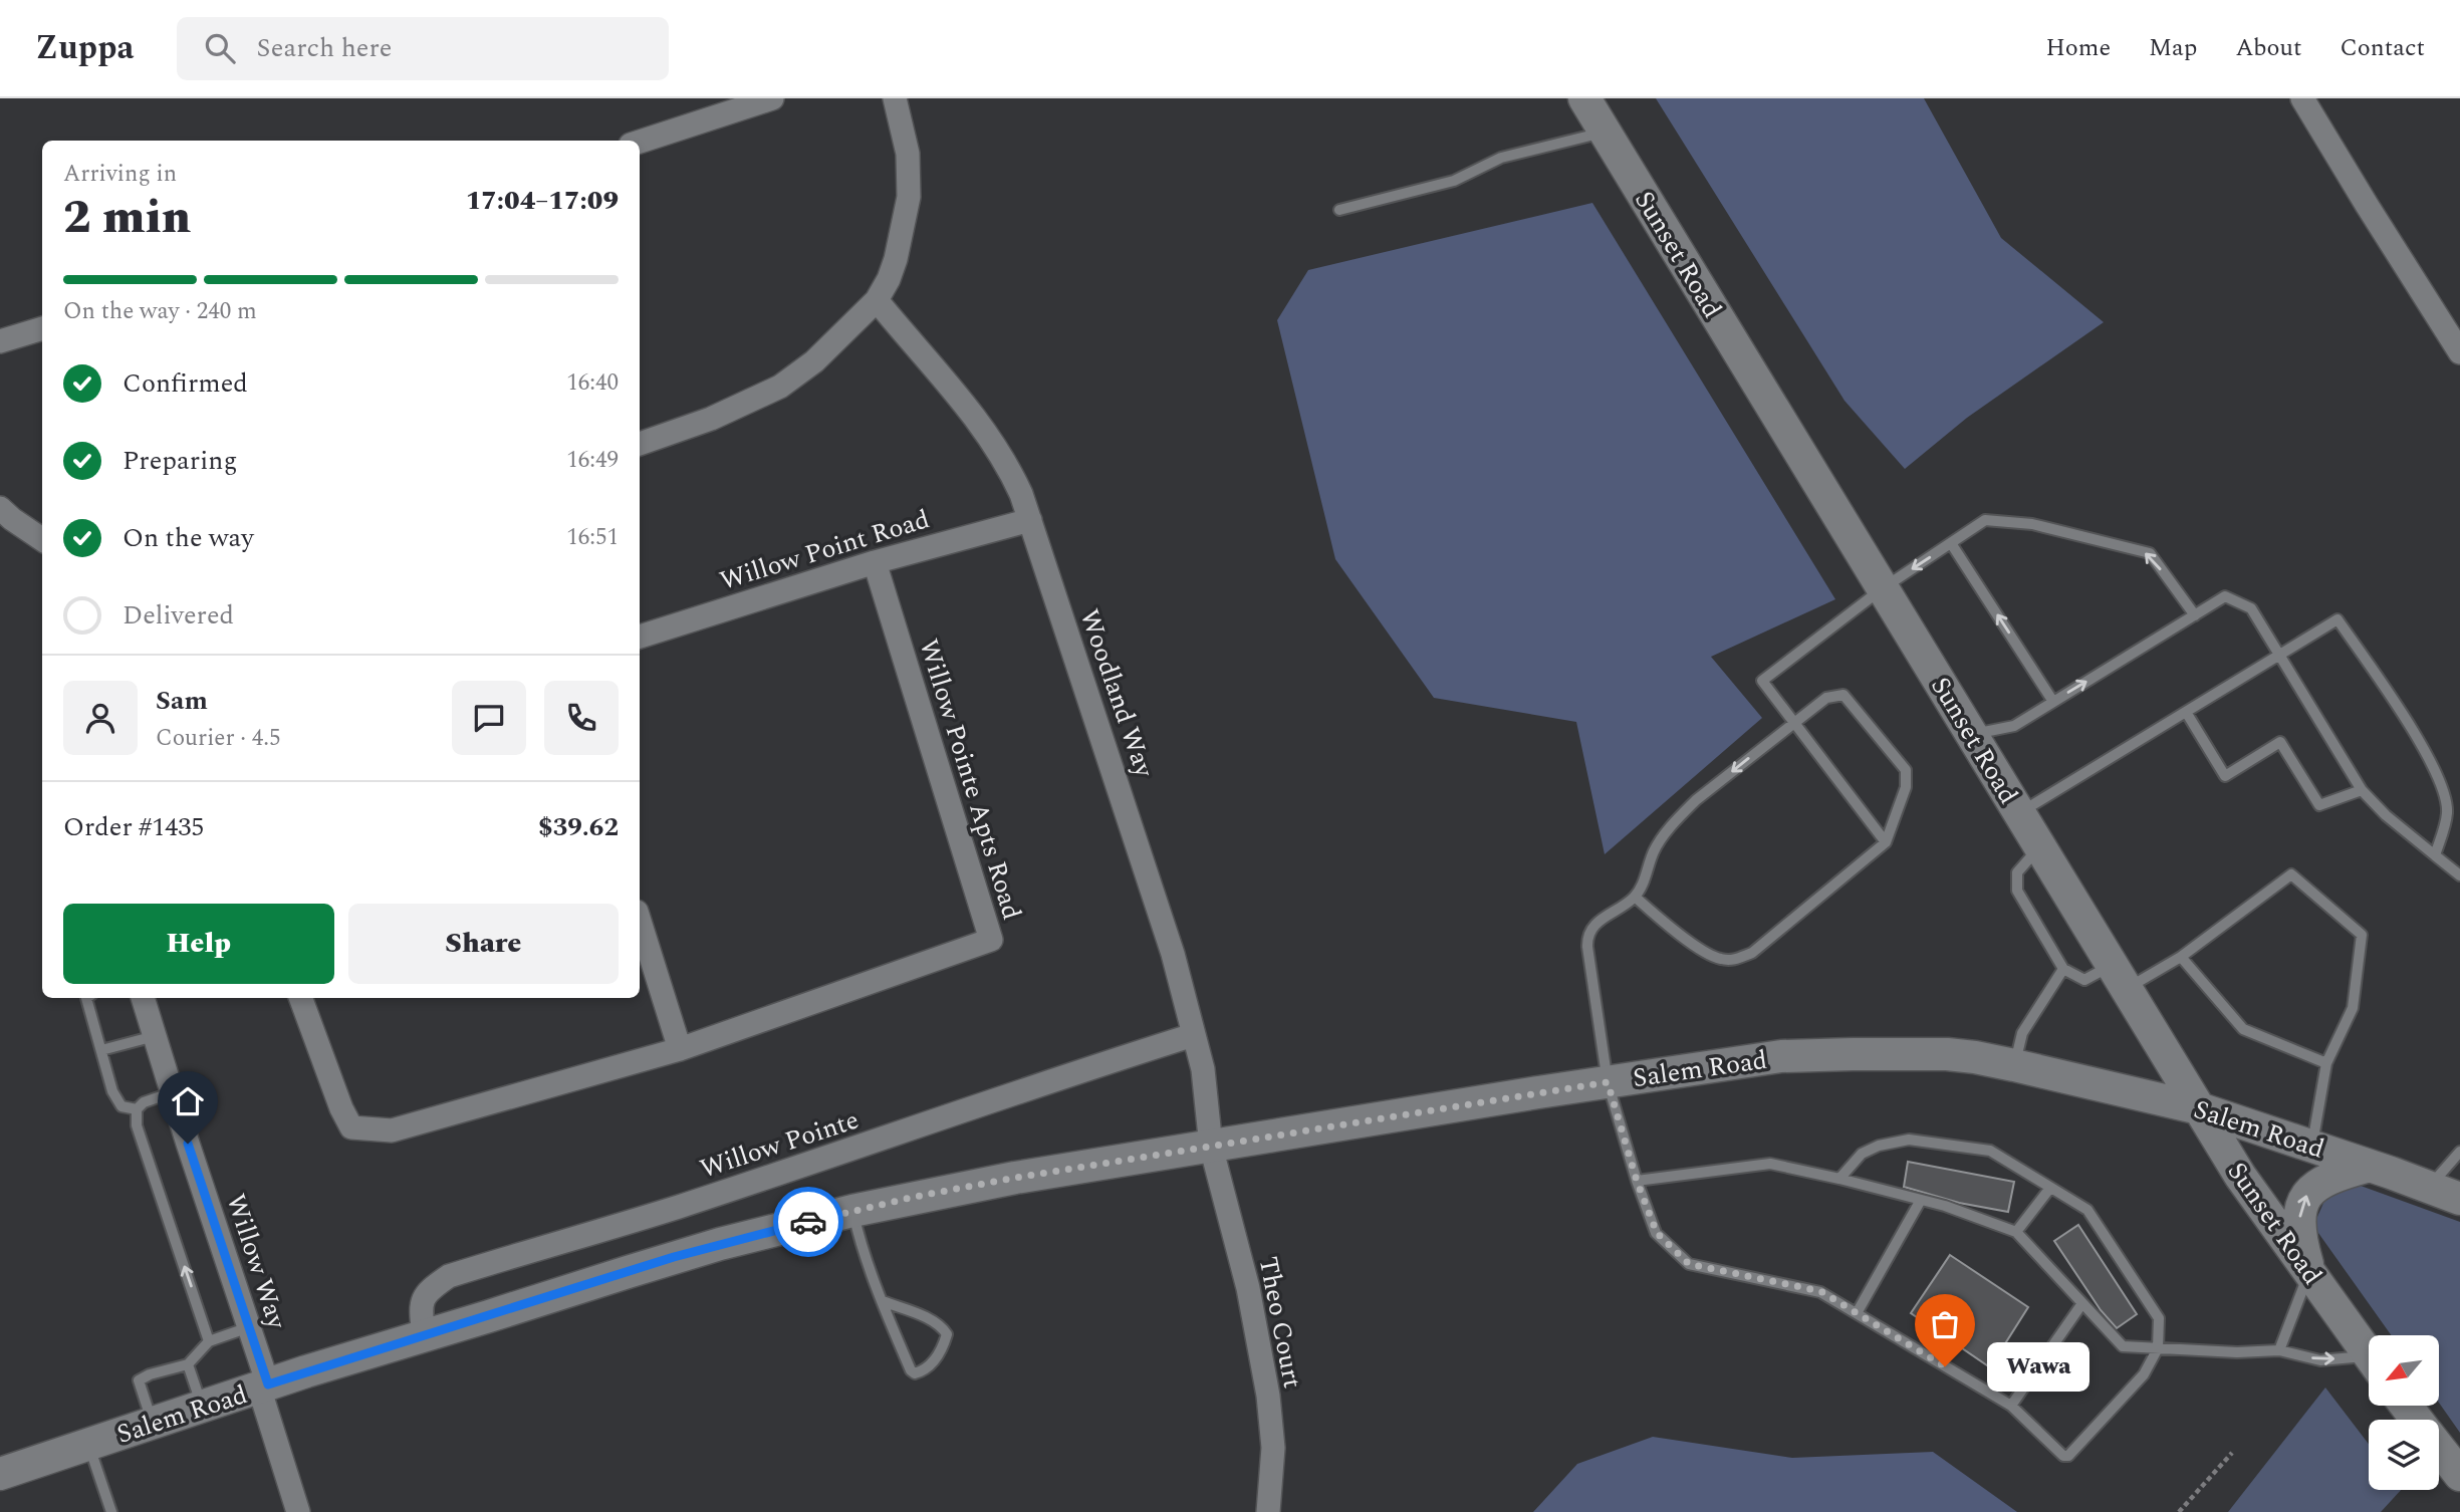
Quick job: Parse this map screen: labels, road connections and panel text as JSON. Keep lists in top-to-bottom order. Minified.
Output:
{"streets":{"street":["Sunset Road","Willow Point Road","Woodland Way","Willow Pointe Apts Road","Salem Road","Willow Pointe","Willow Way","Theo Court"]},"crossings":[["Sunset Road","Salem Road"],["Willow Point Road","Woodland Way"],["Willow Point Road","Willow Pointe Apts Road"],["Woodland Way","Salem Road"],["Woodland Way","Willow Pointe"],["Woodland Way","Theo Court"],["Salem Road","Willow Pointe"],["Salem Road","Willow Way"],["Salem Road","Theo Court"]],"places":["Wawa"],"north":"bottom left","page":{"header":"Zuppa","search":"Search here","nav":["Home","Map","About","Contact"],"heading":["2 min","Arriving in","17:04–17:09"],"panel":["Sam","Courier · 4.5","Order #1435","$39.62"],"bar":"On the way · 240 m","list":[["Confirmed","16:40"],["Preparing","16:49"],["On the way","16:51"],"Delivered"],"buttons":["Help","Share"],"bubble":"Wawa"}}
